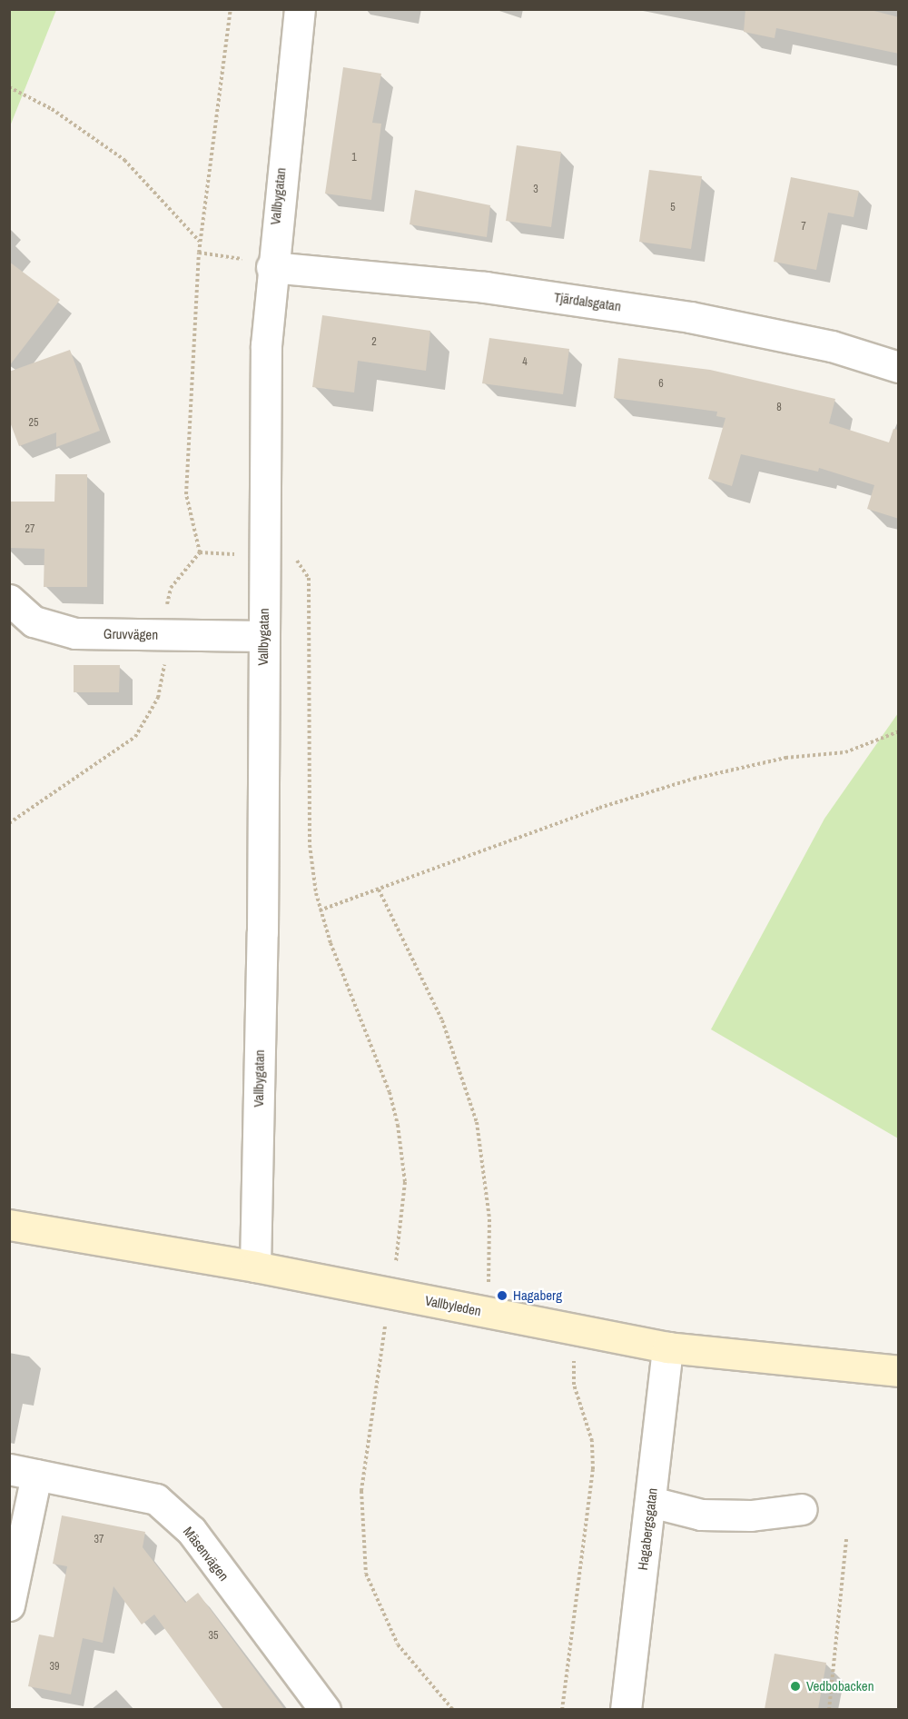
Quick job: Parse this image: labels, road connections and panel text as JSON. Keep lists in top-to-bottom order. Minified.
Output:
{"streets":{"main road":["Vallbyleden"],"street":["Vallbygatan","Tjärdalsgatan","Gruvvägen","Hagabergsgatan","Mäsenvägen"]},"crossings":[["Vallbygatan","Tjärdalsgatan"],["Vallbygatan","Gruvvägen"],["Vallbygatan","Vallbyleden"],["Vallbyleden","Hagabergsgatan"]],"places":["Hagaberg","Vedbobacken"],"house_numbers":["1","3","5","7","2","4","6","8","25","27","37","35","39"]}
